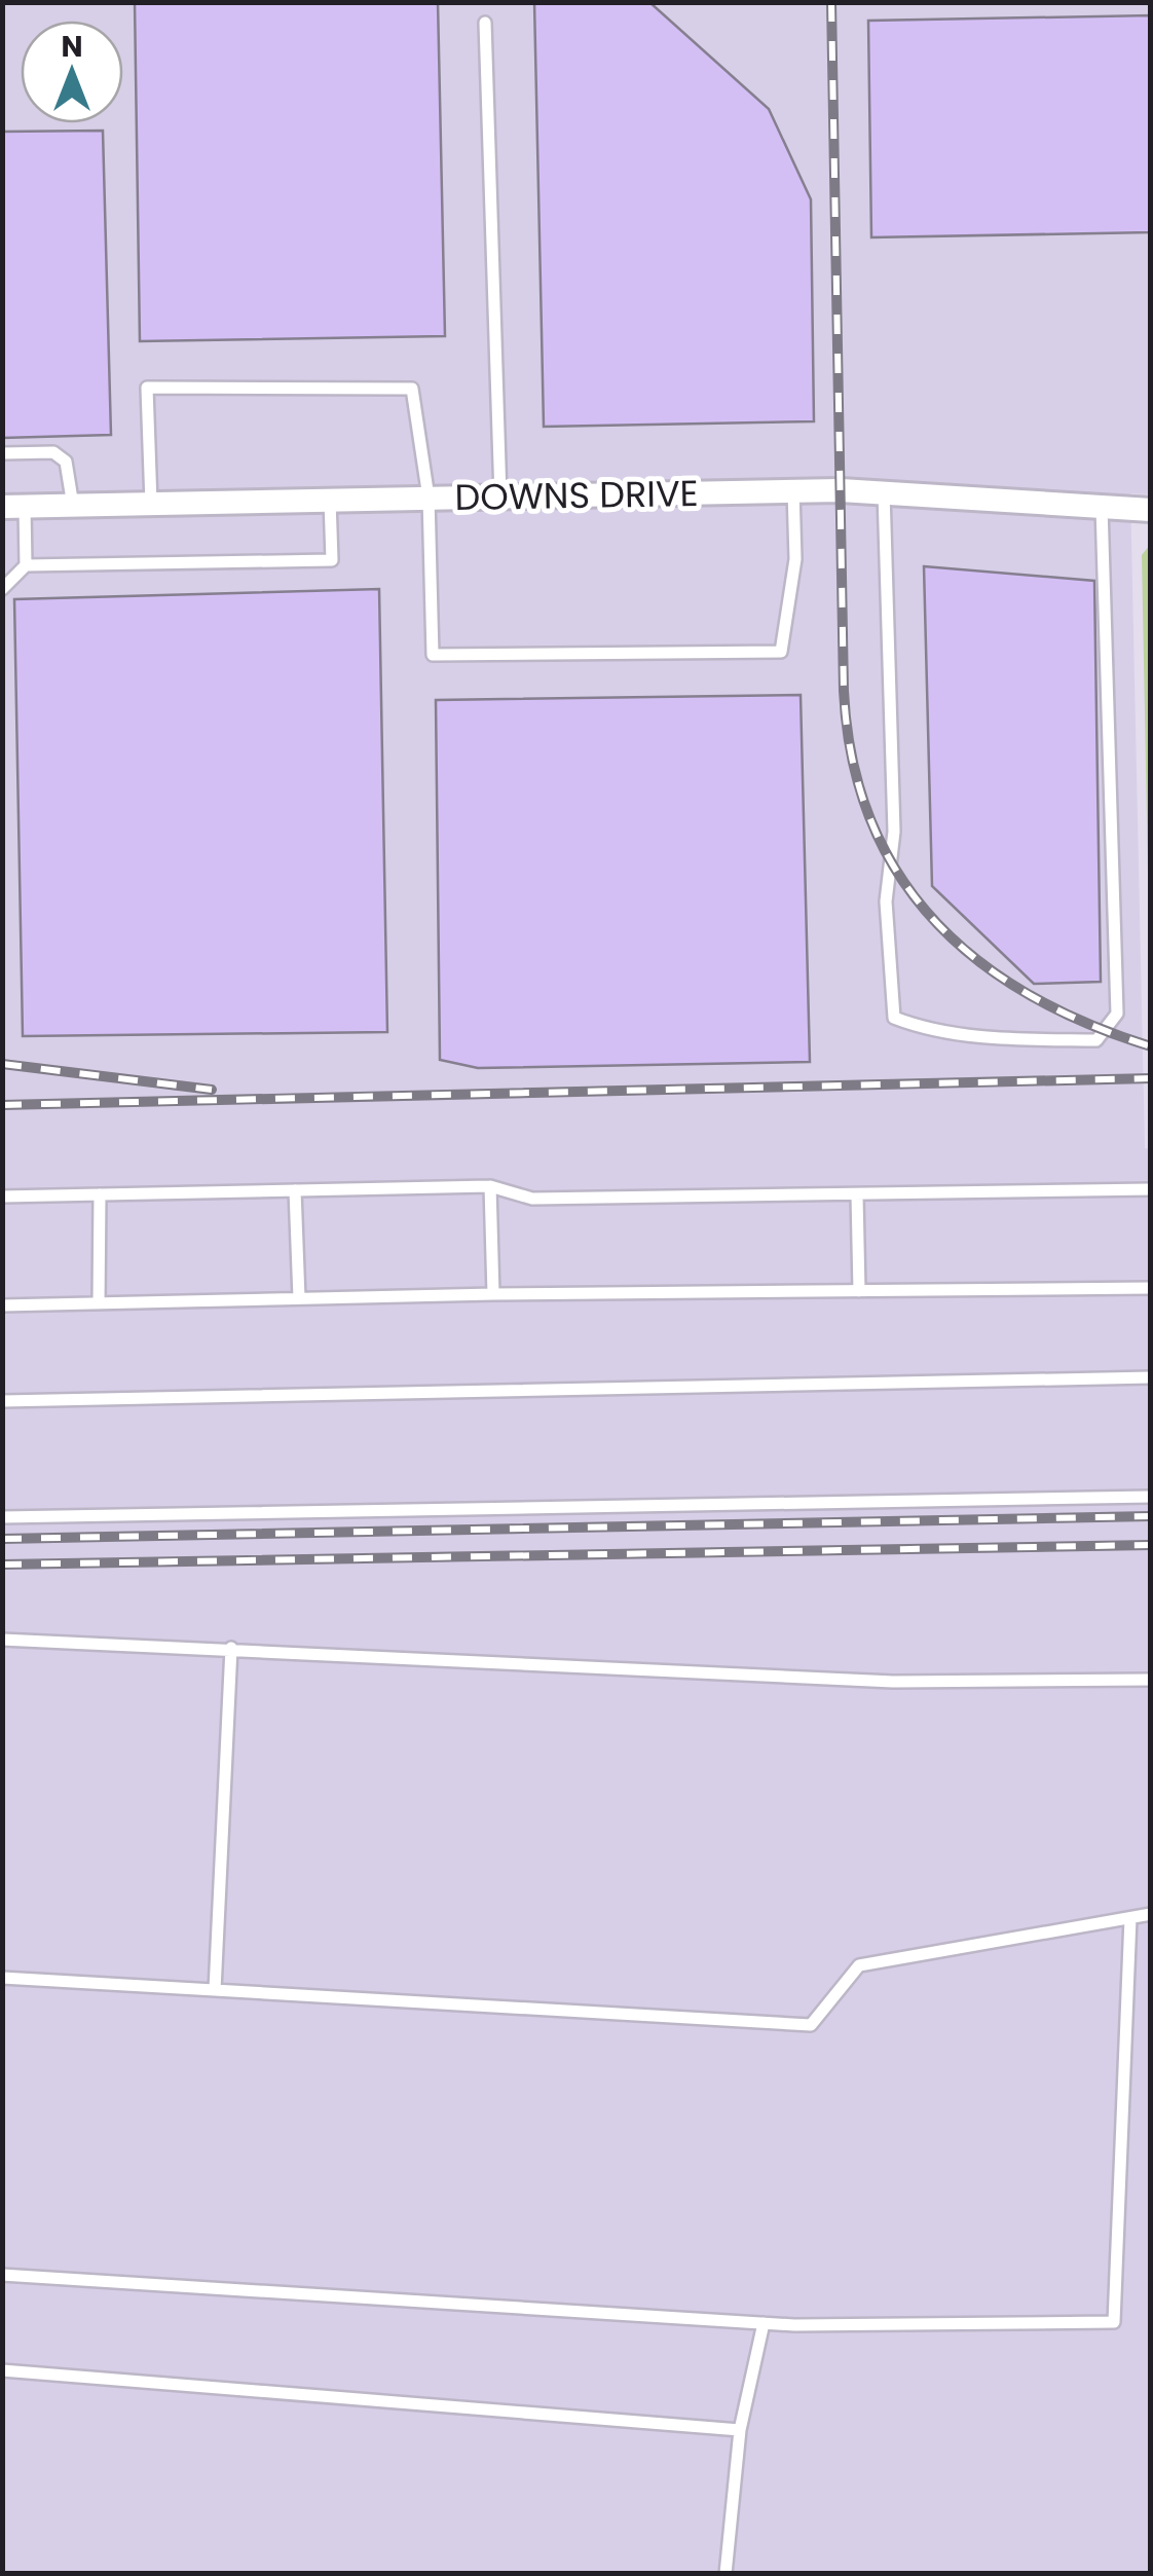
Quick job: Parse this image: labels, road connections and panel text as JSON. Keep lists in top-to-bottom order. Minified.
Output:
{"streets":{"street":["DOWNS DRIVE"]},"north":"top"}
